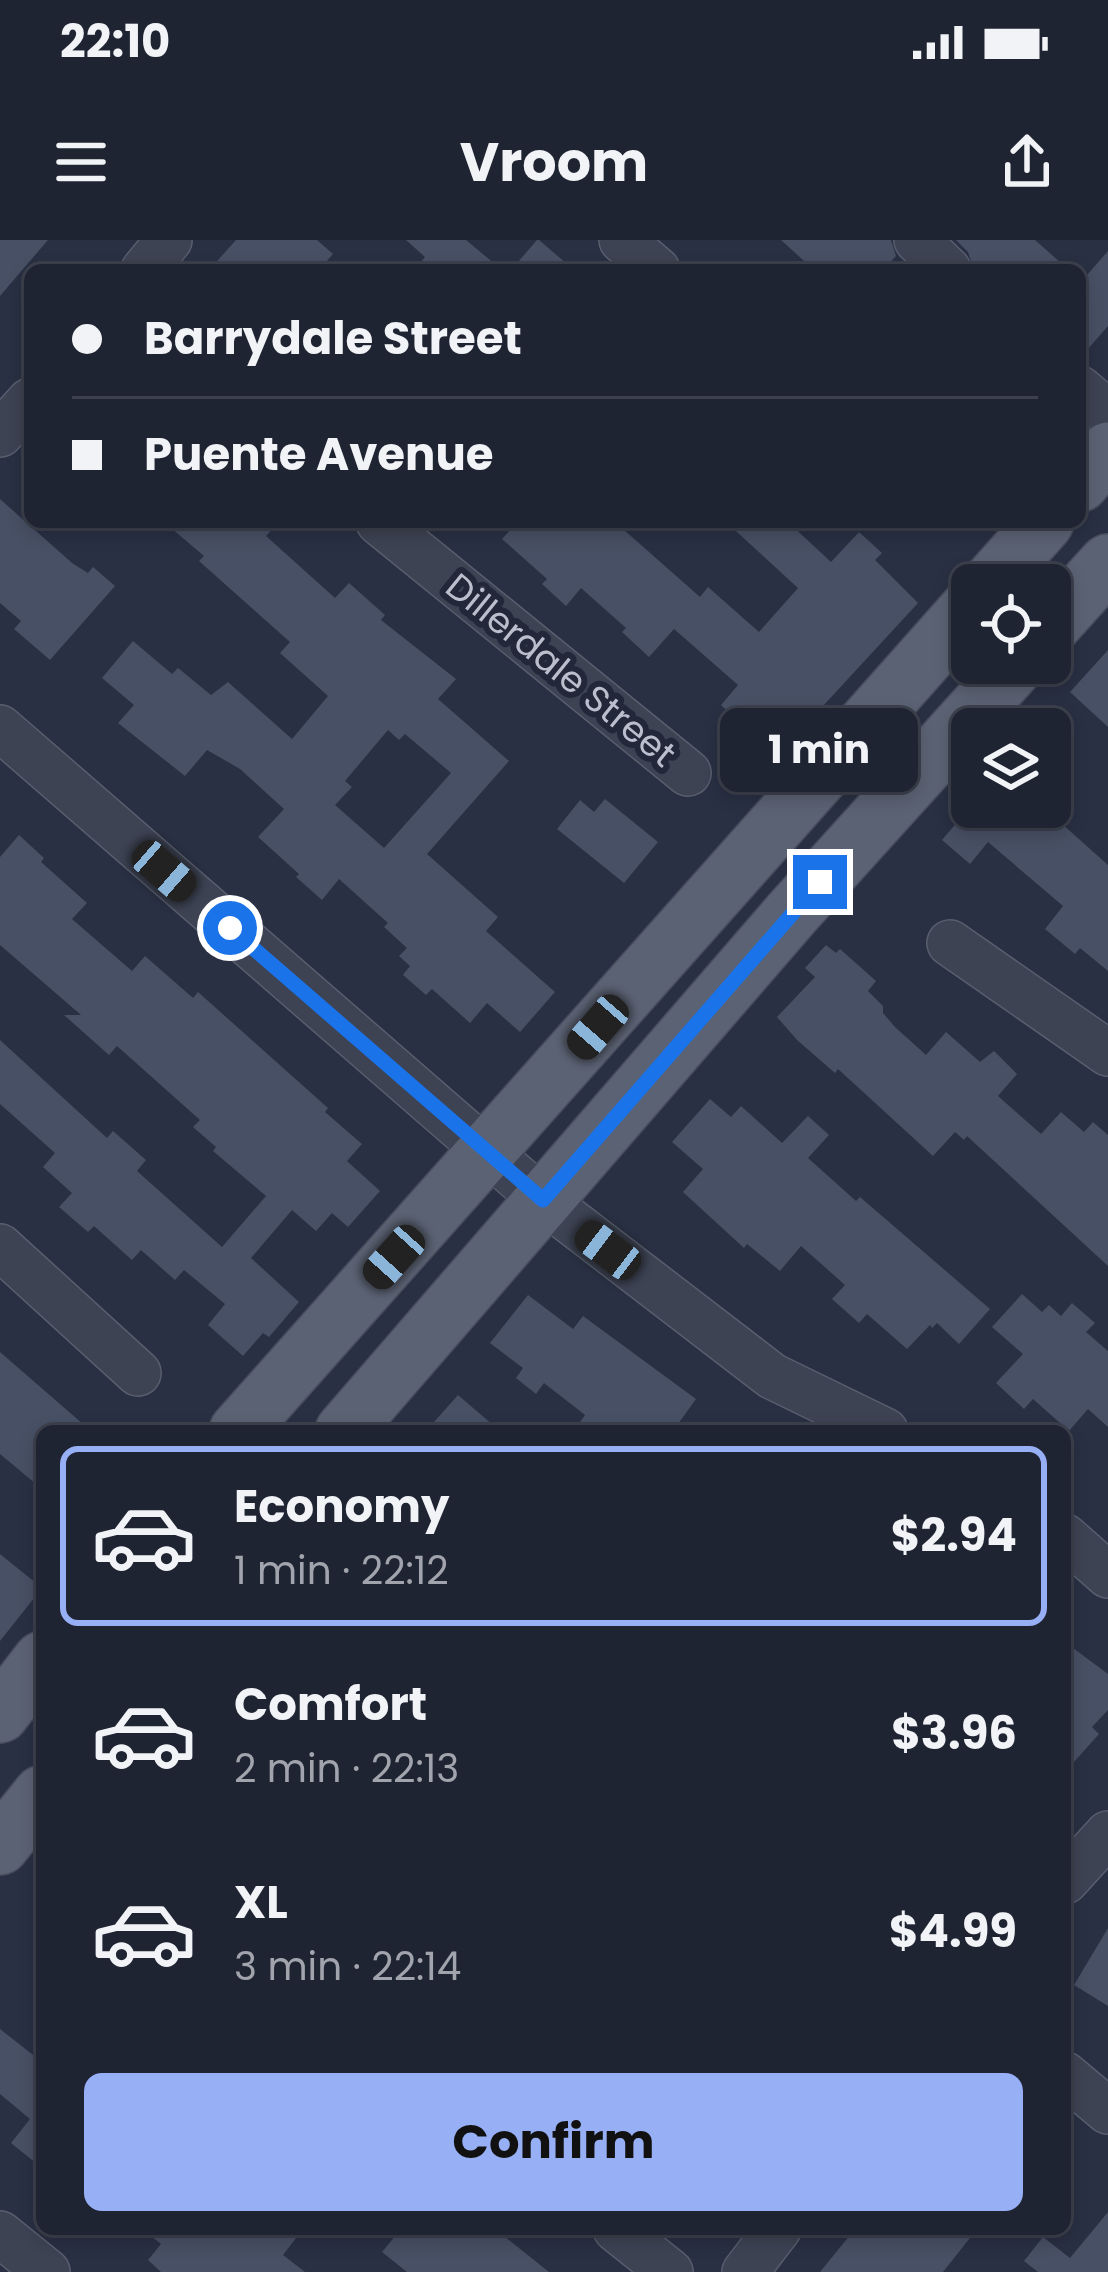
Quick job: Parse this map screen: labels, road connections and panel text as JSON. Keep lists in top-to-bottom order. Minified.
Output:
{"streets":{"street":["Dillerdale Street"]},"page":{"status":"22:10","header":"Vroom","banner":["Barrydale Street","Puente Avenue"],"bubble":"1 min","list":[{"name":"Economy","note":"1 min · 22:12","value":"$2.94"},{"name":"Comfort","note":"2 min · 22:13","value":"$3.96"},{"name":"XL","note":"3 min · 22:14","value":"$4.99"}],"buttons":"Confirm"}}
